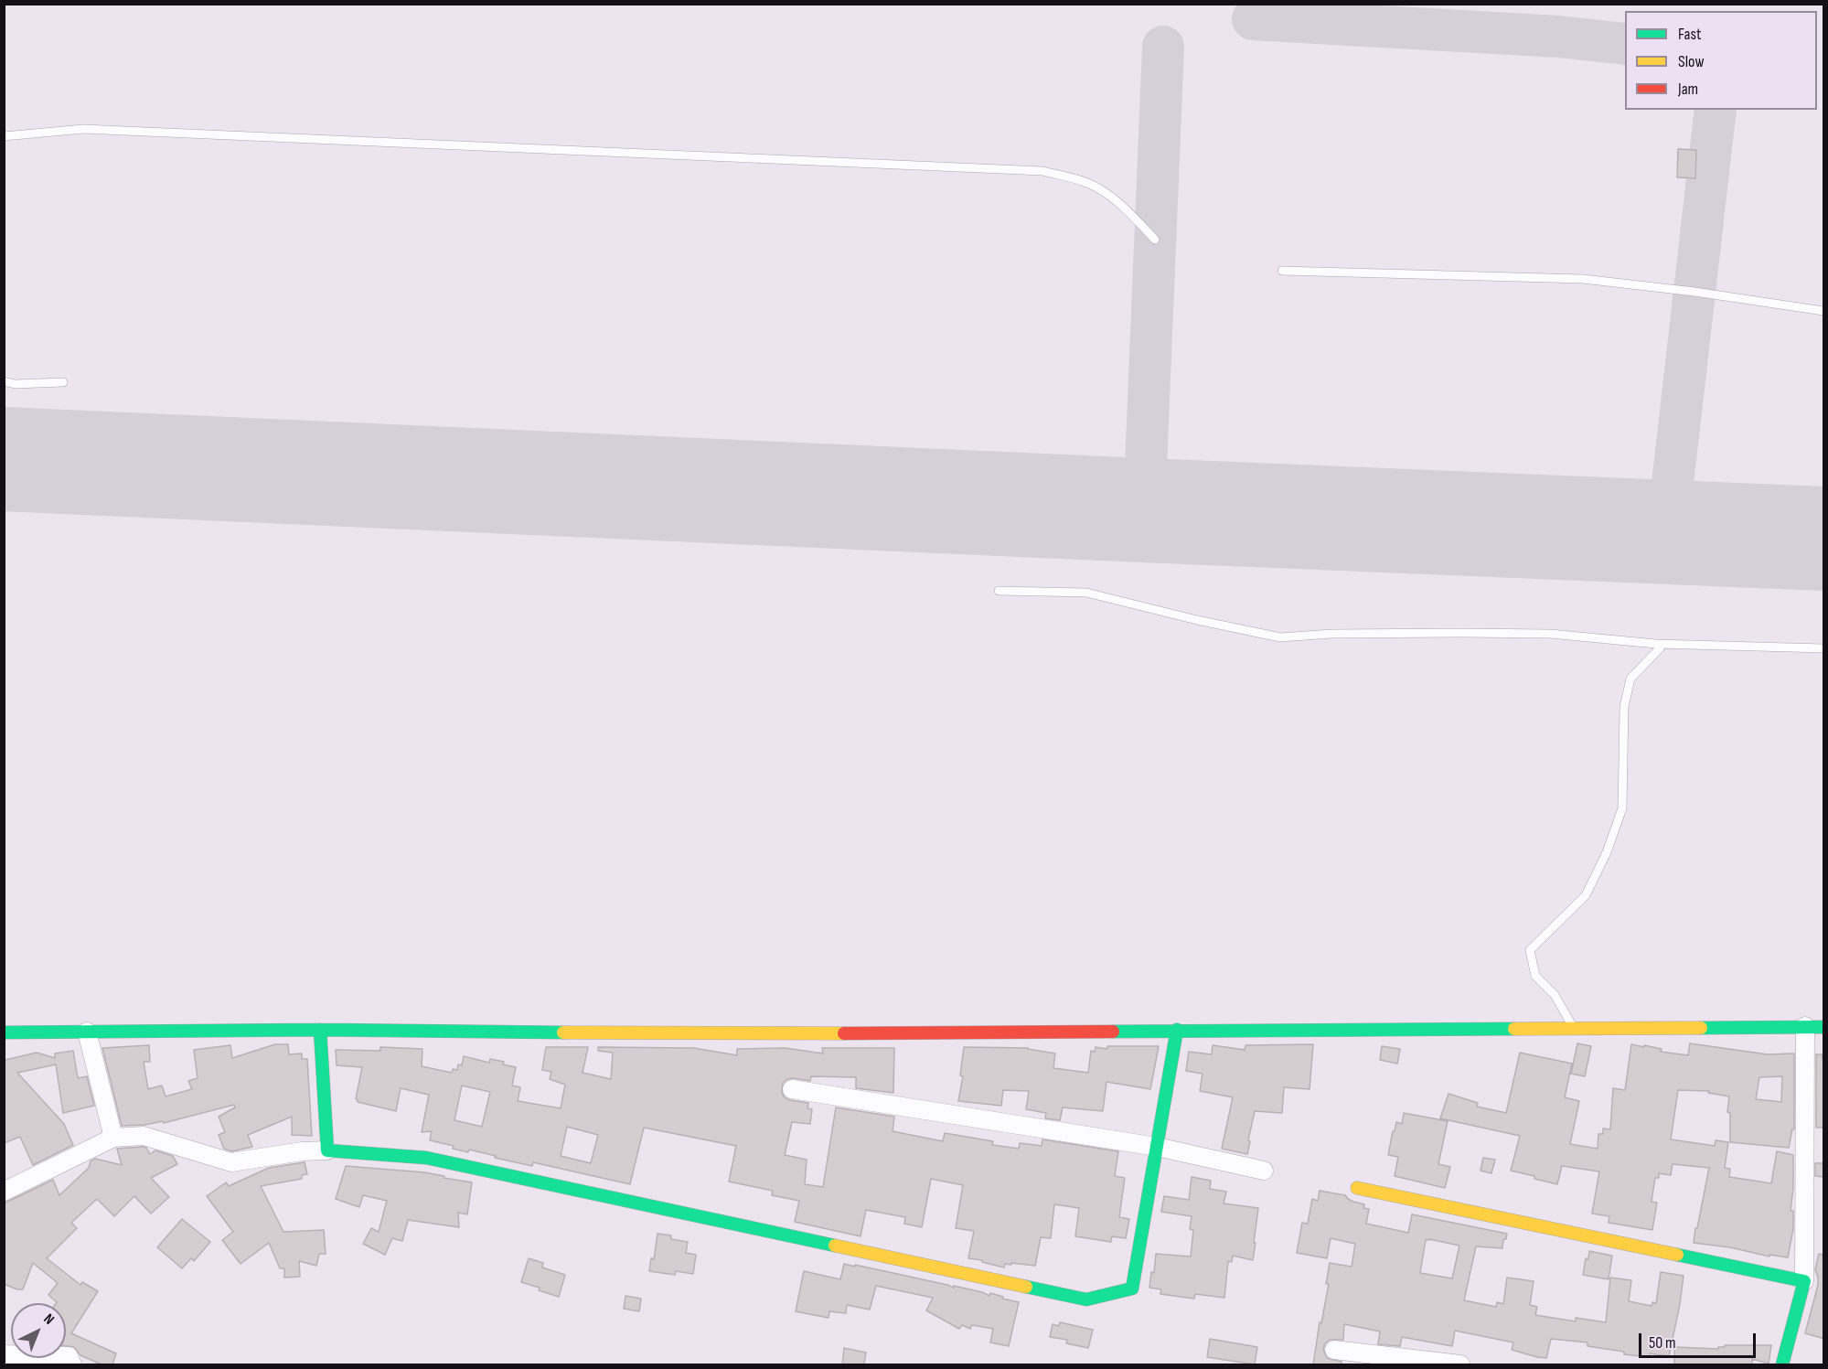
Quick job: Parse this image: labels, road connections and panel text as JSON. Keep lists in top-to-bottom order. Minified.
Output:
{"legend":["Fast","Slow","Jam"],"scale_bar":"50 m","north":"top right"}
